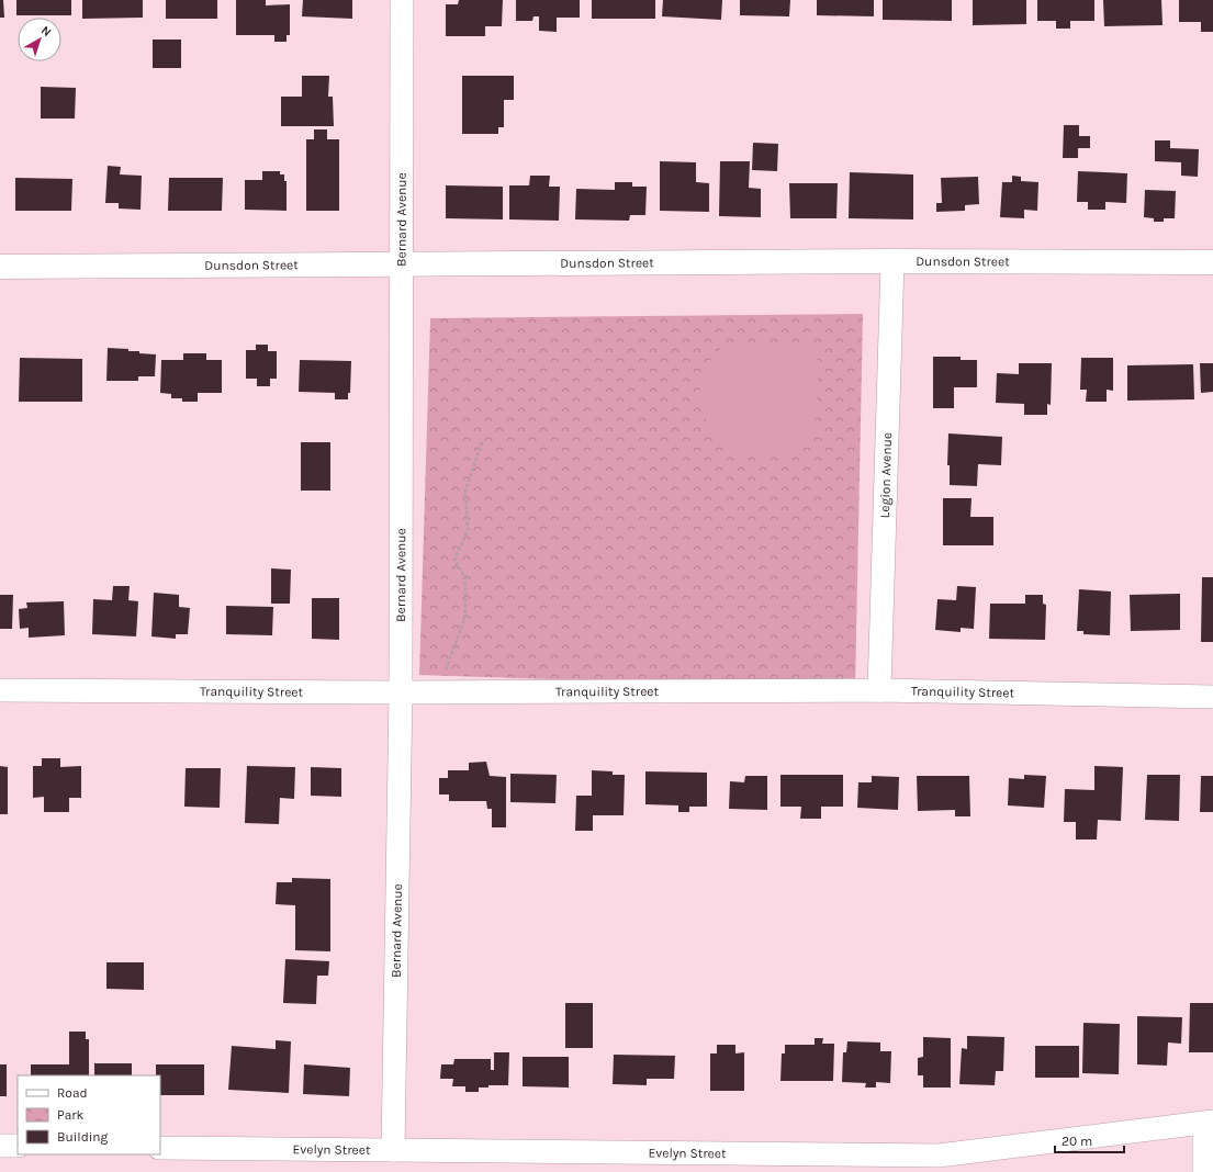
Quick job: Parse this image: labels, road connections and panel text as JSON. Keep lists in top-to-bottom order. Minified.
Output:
{"streets":{"main road":["Dunsdon Street"],"street":["Bernard Avenue","Legion Avenue","Tranquility Street","Evelyn Street"]},"crossings":[["Bernard Avenue","Dunsdon Street"],["Bernard Avenue","Tranquility Street"],["Bernard Avenue","Evelyn Street"],["Dunsdon Street","Legion Avenue"],["Legion Avenue","Tranquility Street"]],"legend":["Road","Park","Building"],"scale_bar":"20 m","north":"top right"}
